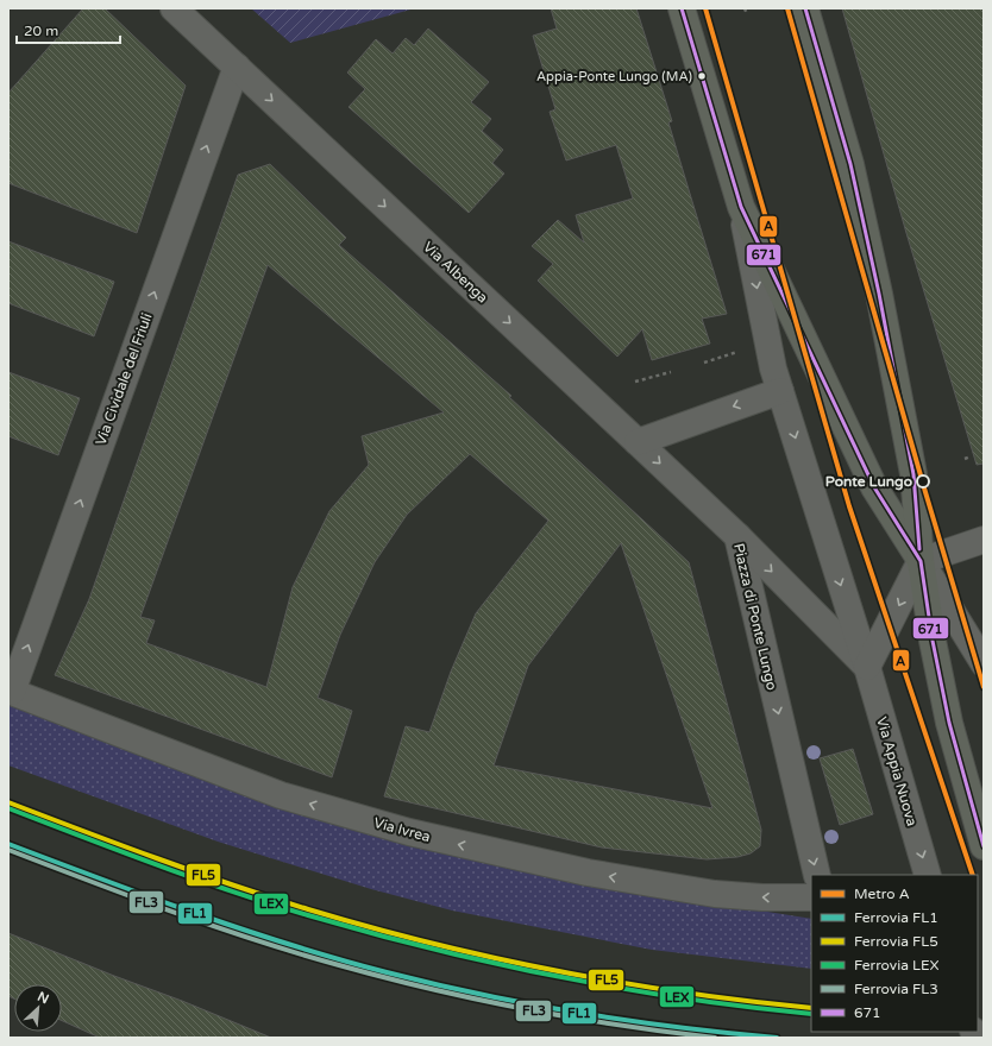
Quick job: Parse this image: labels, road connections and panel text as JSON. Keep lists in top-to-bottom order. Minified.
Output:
{"streets":{"street":["Via Albenga","Via Cividale del Friuli","Piazza di Ponte Lungo","Via Appia Nuova","Via Ivrea"]},"crossings":[["Via Albenga","Via Cividale del Friuli"],["Via Albenga","Piazza di Ponte Lungo"],["Via Cividale del Friuli","Via Ivrea"],["Piazza di Ponte Lungo","Via Appia Nuova"]],"one_way":["Via Albenga","Via Cividale del Friuli","Via Appia Nuova","Via Ivrea"],"places":["Appia-Ponte Lungo (MA)","Ponte Lungo"],"lines":["metro line A","transit line 671","rail line FL5","rail line LEX","rail line FL1","rail line FL3"],"legend":["Metro A","Ferrovia FL1","Ferrovia FL5","Ferrovia LEX","Ferrovia FL3","671"],"scale_bar":"20 m","north":"top right"}
